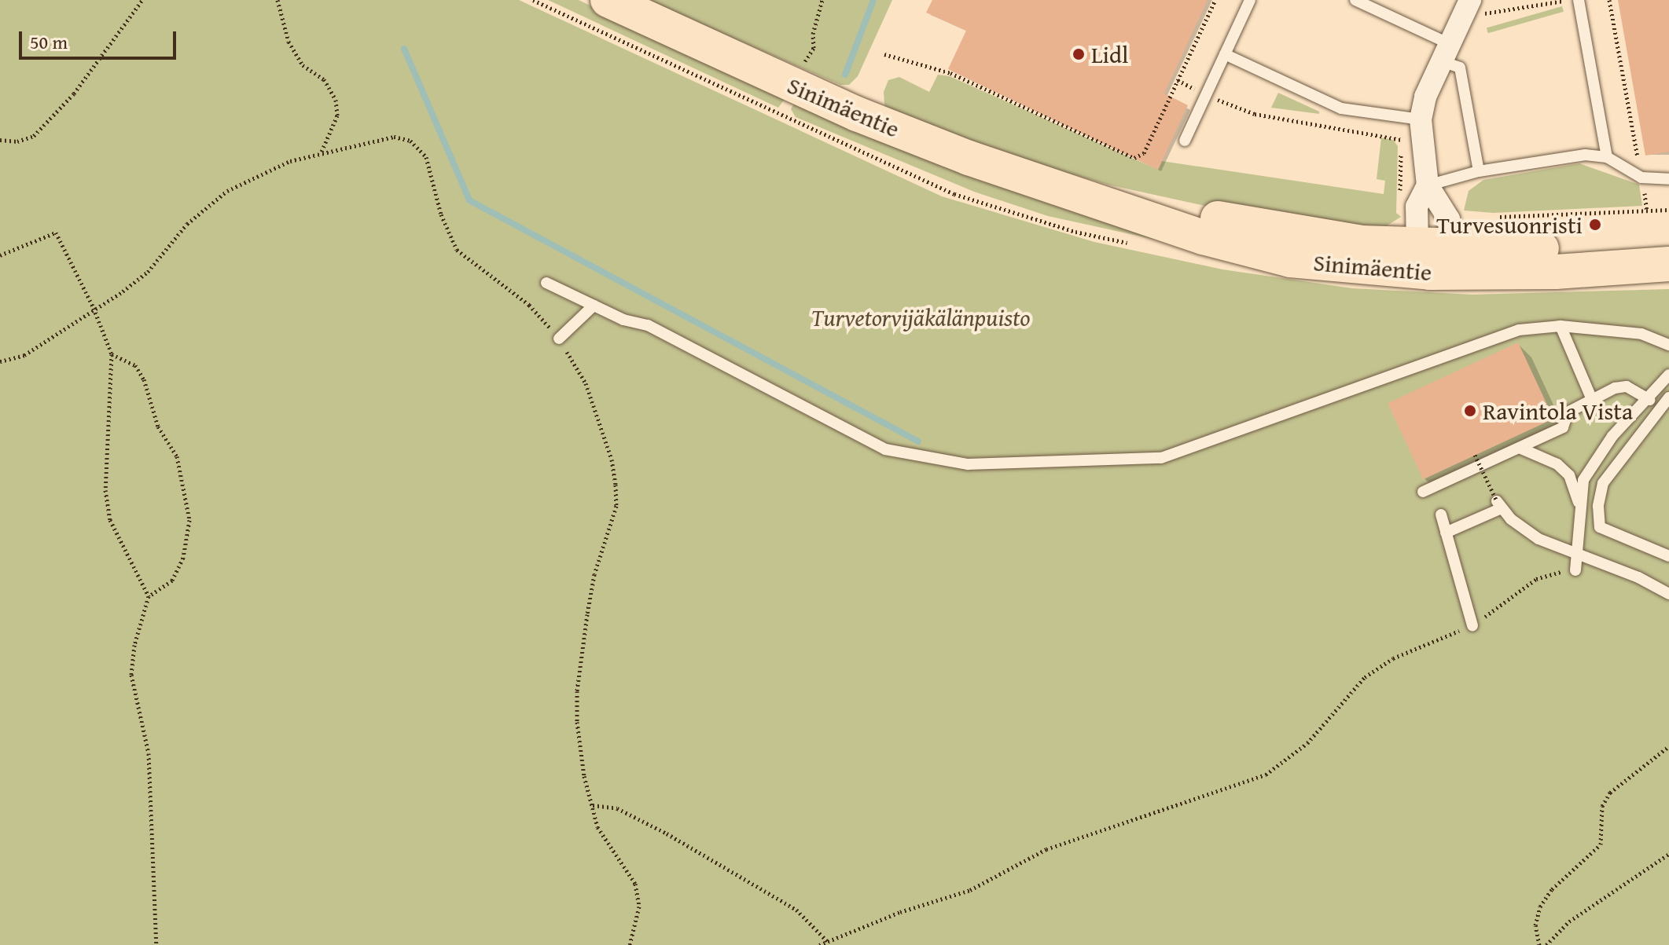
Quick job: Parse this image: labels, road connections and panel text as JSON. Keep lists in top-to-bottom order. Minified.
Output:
{"streets":{"main road":["Sinimäentie"]},"parks":["Turvetorvijäkälänpuisto"],"places":["Lidl","Turvesuonristi","Ravintola Vista"],"scale_bar":"50 m"}
